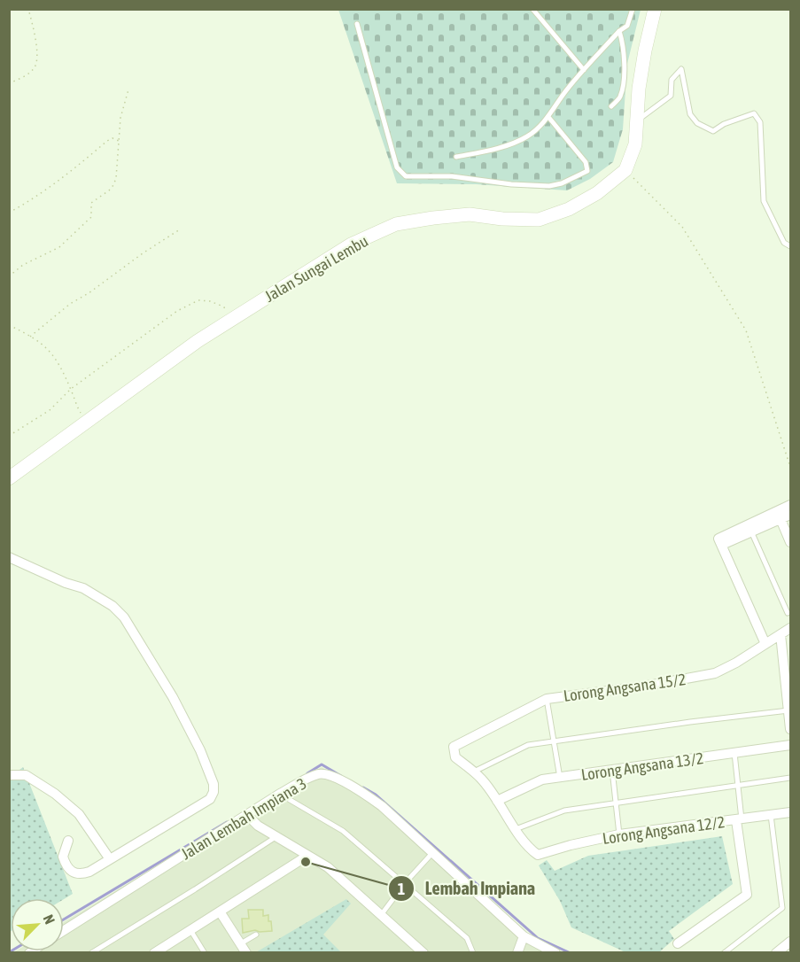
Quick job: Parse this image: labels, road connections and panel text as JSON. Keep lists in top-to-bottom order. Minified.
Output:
{"streets":{"main road":["Jalan Sungai Lembu"],"street":["Lorong Angsana 15/2","Lorong Angsana 13/2","Jalan Lembah Impiana 3","Lorong Angsana 12/2"]},"places":["Lembah Impiana"],"north":"top right"}
